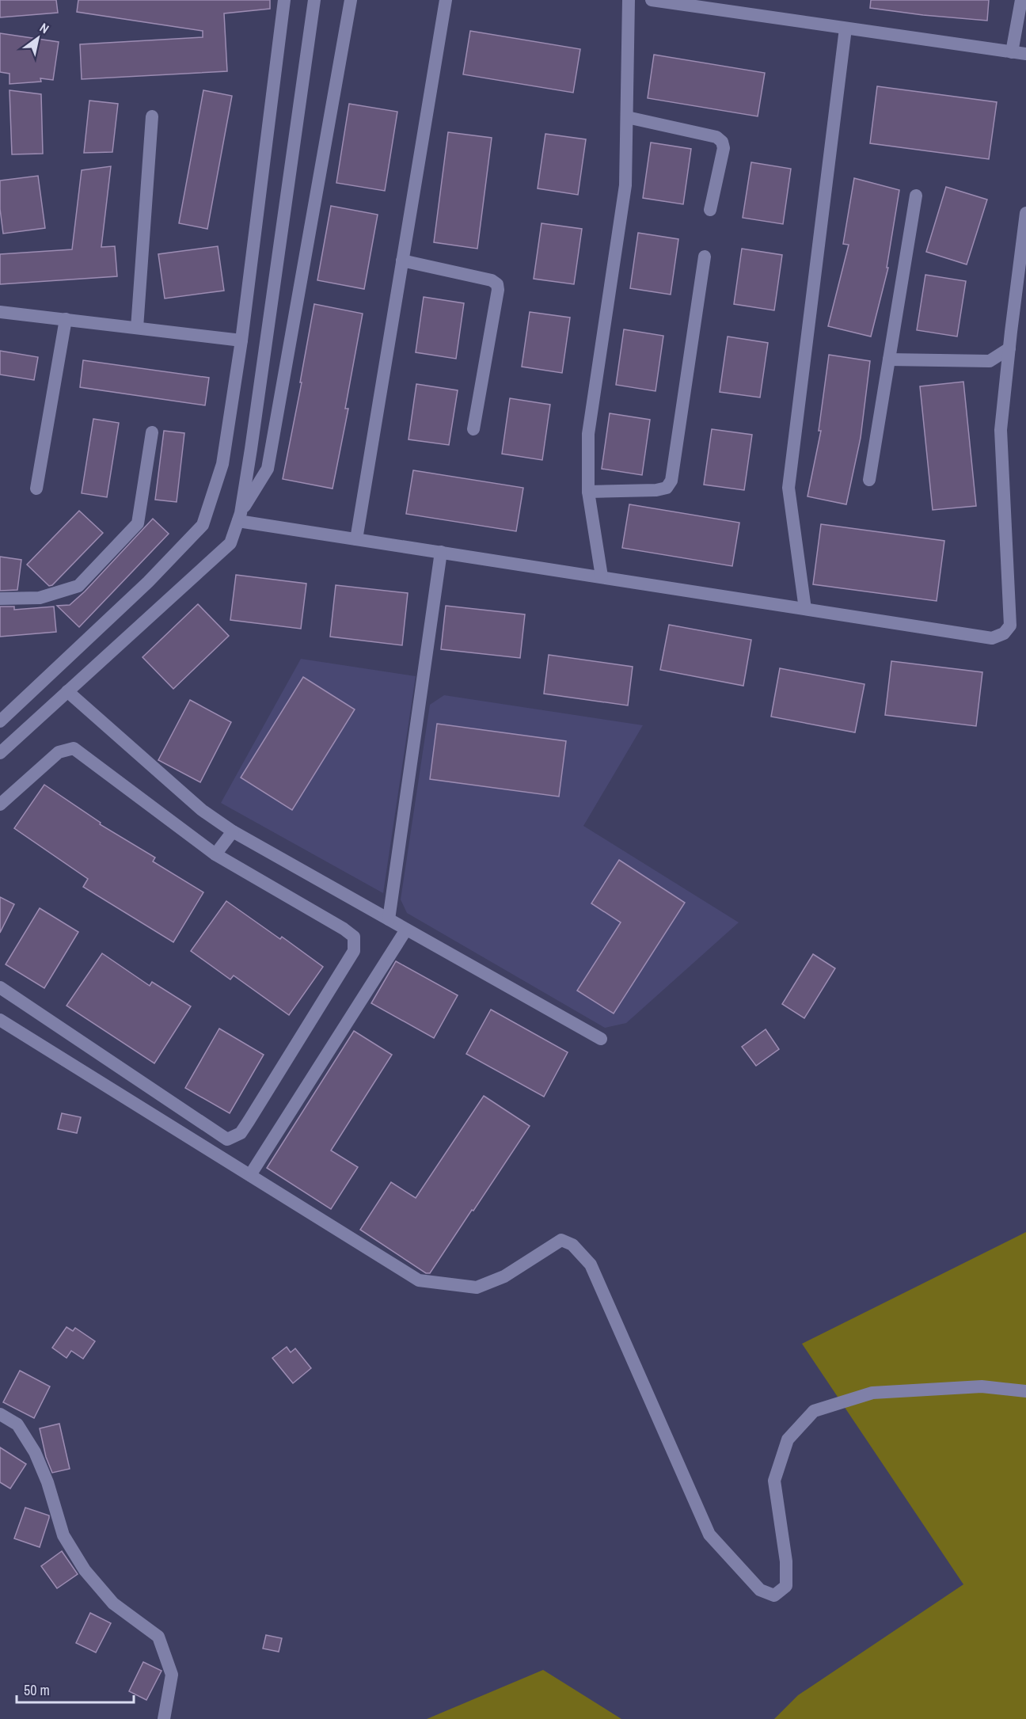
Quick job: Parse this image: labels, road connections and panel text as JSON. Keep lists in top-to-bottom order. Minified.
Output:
{"scale_bar":"50 m","north":"top right"}
